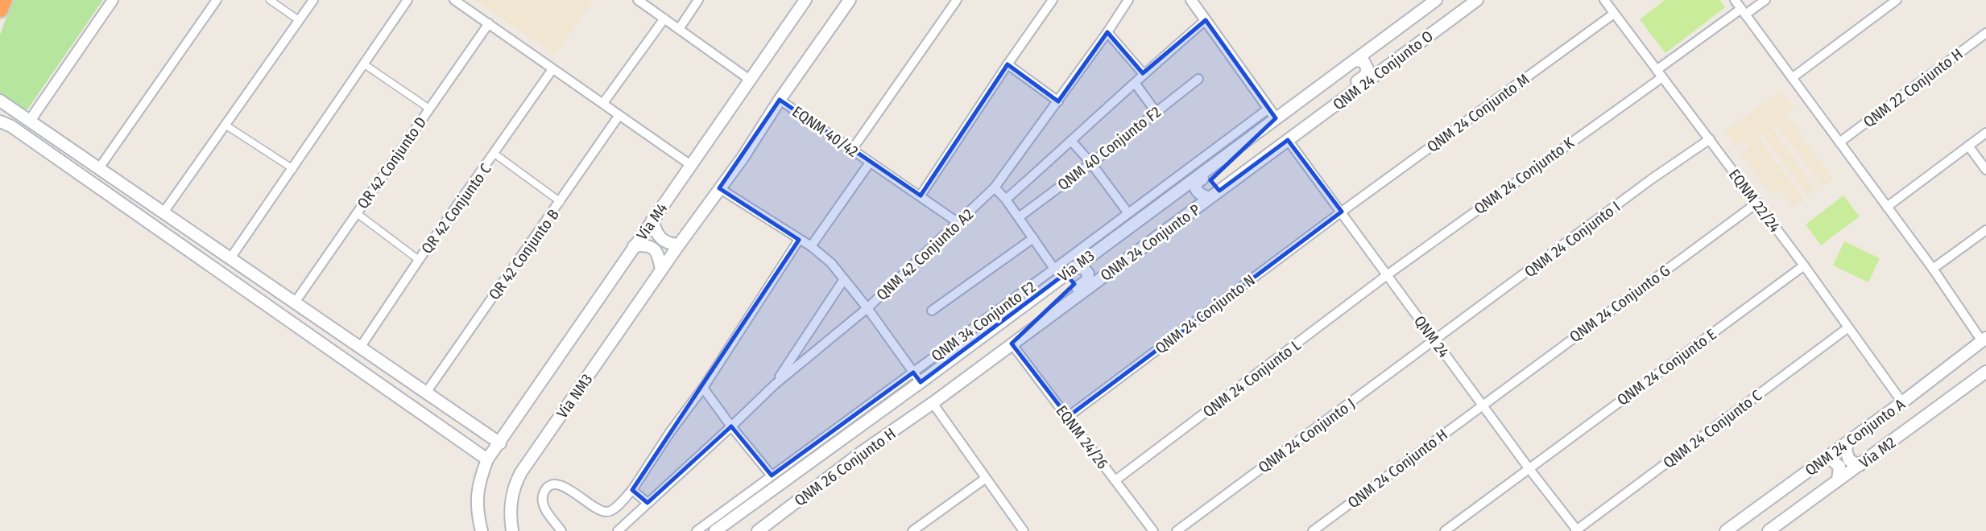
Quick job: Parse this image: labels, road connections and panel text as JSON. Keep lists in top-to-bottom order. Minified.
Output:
{"streets":{"main road":["QNM 24 Conjunto O","Via M4","QNM 24 Conjunto P","Via M3","Via NM3","QNM 24 Conjunto A","Via M2","QNM 26 Conjunto H"],"street":["QNM 22 Conjunto H","QNM 24 Conjunto M","EQNM 40/42","QNM 40 Conjunto F2","QR 42 Conjunto D","QNM 24 Conjunto K","EQNM 22/24","QR 42 Conjunto C","QNM 24 Conjunto I","QR 42 Conjunto B","QNM 42 Conjunto A2","QNM 24 Conjunto G","QNM 24 Conjunto N","QNM 34 Conjunto F2","QNM 24","QNM 24 Conjunto E","QNM 24 Conjunto L","QNM 24 Conjunto C","QNM 24 Conjunto J","EQNM 24/26","QNM 24 Conjunto H"]},"crossings":[["QNM 24 Conjunto O","QNM 24 Conjunto P"],["QNM 24 Conjunto O","QNM 24"],["QNM 24 Conjunto M","EQNM 22/24"],["QNM 24 Conjunto M","QNM 24 Conjunto N"],["QNM 24 Conjunto M","QNM 24"],["EQNM 40/42","QNM 42 Conjunto A2"],["QNM 24 Conjunto K","EQNM 22/24"],["QNM 24 Conjunto K","QNM 24"],["QNM 24 Conjunto K","QNM 24 Conjunto L"],["EQNM 22/24","QNM 24 Conjunto I"],["EQNM 22/24","QNM 24 Conjunto G"],["EQNM 22/24","QNM 24 Conjunto E"],["EQNM 22/24","QNM 24 Conjunto C"],["EQNM 22/24","QNM 24 Conjunto A"],["QNM 24 Conjunto I","QNM 24"],["QNM 24 Conjunto I","QNM 24 Conjunto J"],["QNM 24 Conjunto P","QNM 24"],["QNM 24 Conjunto P","EQNM 24/26"],["Via M3","QNM 34 Conjunto F2"],["QNM 24 Conjunto G","QNM 24"],["QNM 24 Conjunto G","QNM 24 Conjunto H"],["QNM 24 Conjunto N","QNM 24"],["QNM 24 Conjunto N","EQNM 24/26"],["QNM 24","QNM 24 Conjunto E"],["QNM 24","QNM 24 Conjunto L"],["QNM 24","QNM 24 Conjunto C"],["QNM 24","QNM 24 Conjunto J"],["QNM 24","QNM 24 Conjunto H"],["QNM 24 Conjunto L","EQNM 24/26"]]}
